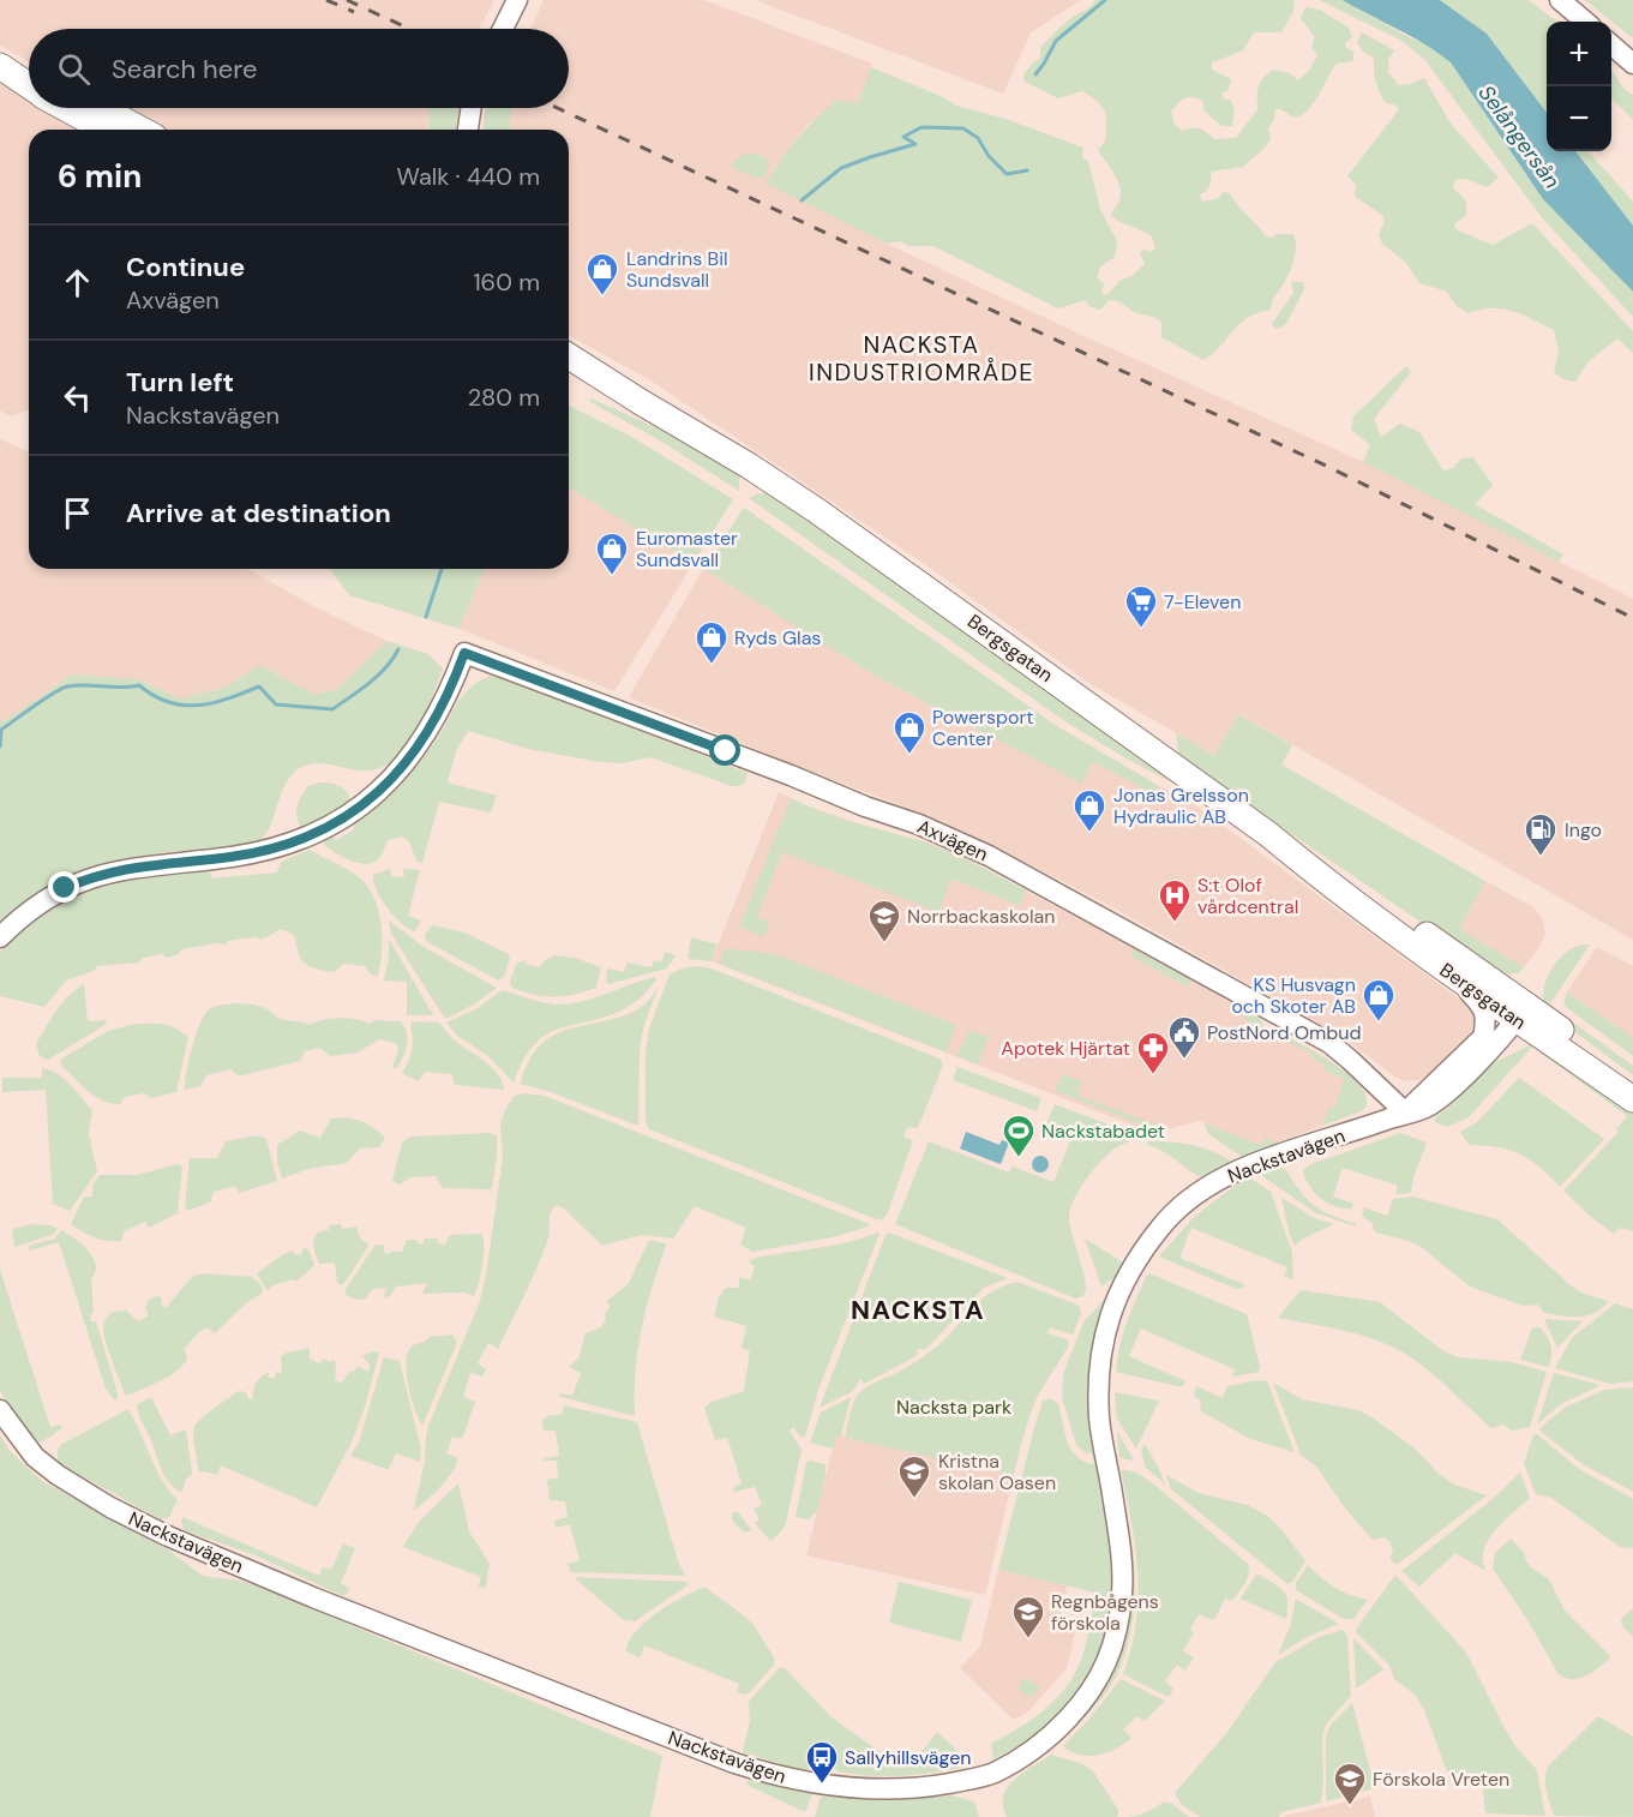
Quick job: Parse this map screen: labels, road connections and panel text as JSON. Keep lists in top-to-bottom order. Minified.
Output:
{"streets":{"highway":["Bergsgatan"],"street":["Axvägen","Nackstavägen"]},"crossings":[["Bergsgatan","Nackstavägen"],["Axvägen","Nackstavägen"]],"districts":["NACKSTA INDUSTRIOMRÅDE","NACKSTA"],"water":["Selångersån"],"parks":["Nacksta park"],"places":{"shop":["Landrins Bil Sundsvall","Euromaster Sundsvall","Ryds Glas","Powersport Center","Jonas Grelsson Hydraulic AB","KS Husvagn och Skoter AB"],"supermarket":["7-Eleven"],"fuel station":["Ingo"],"hospital":["S:t Olof vårdcentral"],"school or university":["Norrbackaskolan","Kristna skolan Oasen","Regnbågens förskola","Förskola Vreten"],"public building":["PostNord Ombud"],"pharmacy":["Apotek Hjärtat"],"sports":["Nackstabadet"],"bus stop":["Sallyhillsvägen"]},"page":{"map_buttons":["+","−"],"search":"Search here","heading":["6 min","Walk · 440 m"],"list":[["Continue","Axvägen","160 m"],["Turn left","Nackstavägen","280 m"],"Arrive at destination"]}}
